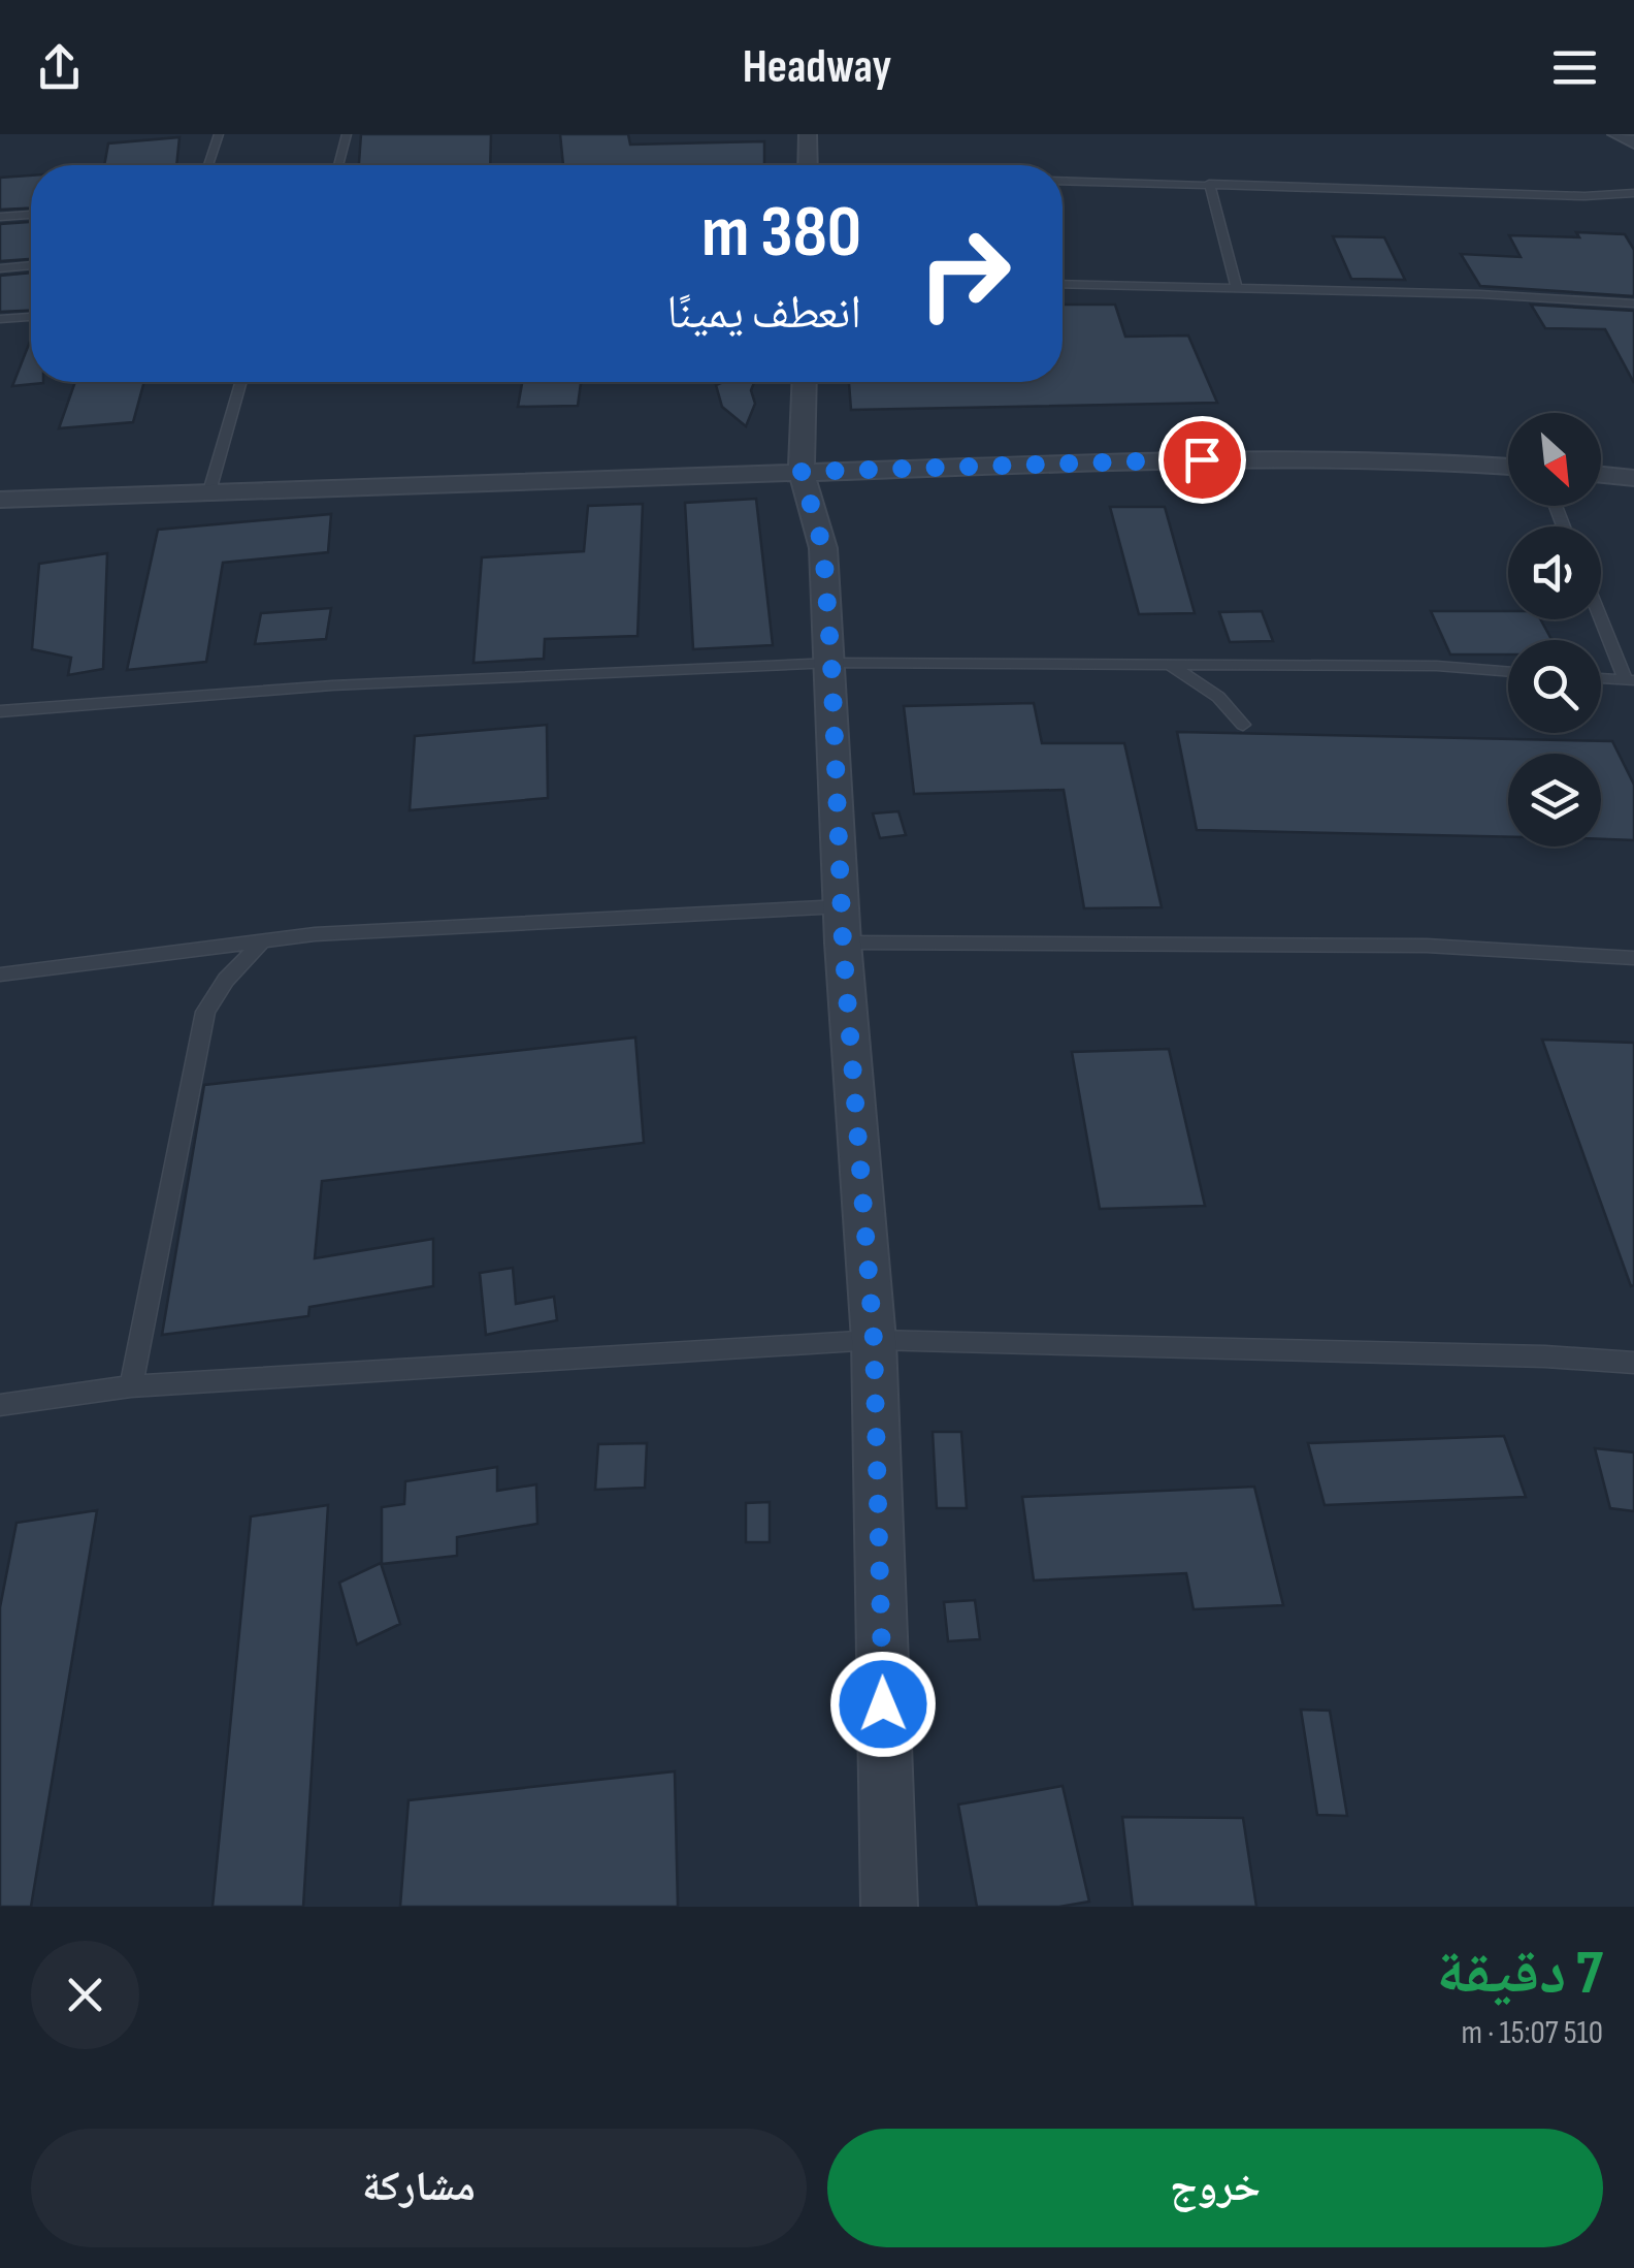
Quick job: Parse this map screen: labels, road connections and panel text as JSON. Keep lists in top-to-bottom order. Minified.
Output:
{"north":"bottom right","page":{"header":"Headway","turn":["380 m","انعطف يمينًا"],"heading":["7 دقيقة","510 m · 15:07"],"buttons":["خروج","مشاركة"]}}
